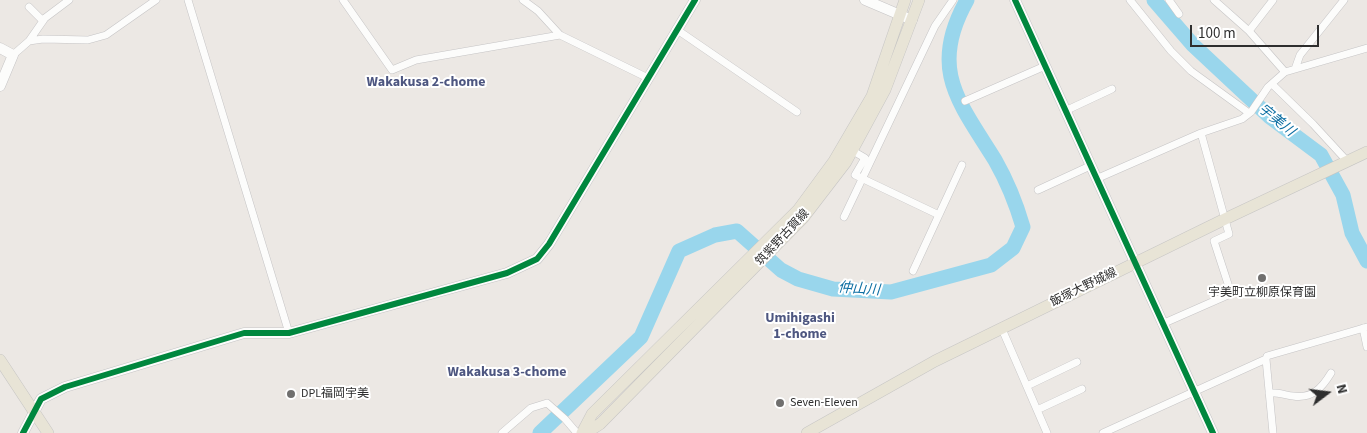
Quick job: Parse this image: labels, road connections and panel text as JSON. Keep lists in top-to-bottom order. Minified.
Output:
{"streets":{"main road":["筑紫野古賀線","飯塚大野城線"]},"districts":["Wakakusa 2-chome","Umihigashi 1-chome","Wakakusa 3-chome"],"water":["宇美川","仲山川"],"places":["宇美町立柳原保育園","DPL福岡宇美","Seven-Eleven"],"scale_bar":"100 m","north":"right"}
